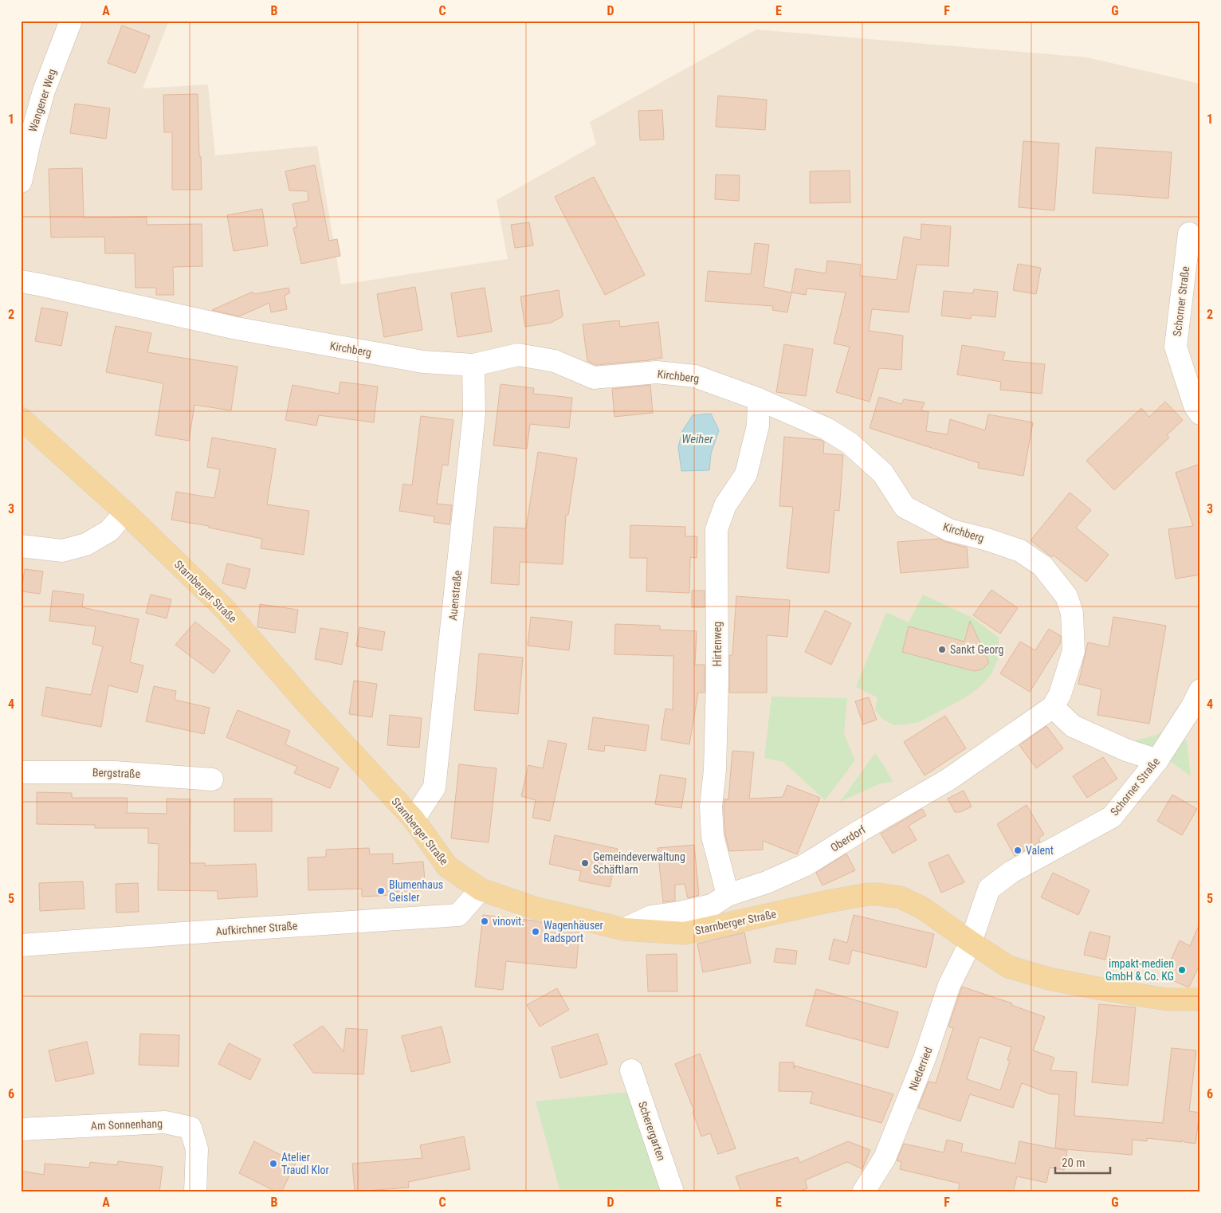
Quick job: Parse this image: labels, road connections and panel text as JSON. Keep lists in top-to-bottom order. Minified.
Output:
{"streets":{"main road":["Starnberger Straße"],"street":["Wangener Weg","Schorner Straße","Kirchberg","Auenstraße","Hirtenweg","Bergstraße","Oberdorf","Aufkirchner Straße","Niederried","Am Sonnenhang","Scherergarten"]},"crossings":[["Schorner Straße","Starnberger Straße"],["Schorner Straße","Niederried"],["Kirchberg","Auenstraße"],["Kirchberg","Hirtenweg"],["Kirchberg","Oberdorf"],["Starnberger Straße","Auenstraße"],["Starnberger Straße","Oberdorf"],["Starnberger Straße","Aufkirchner Straße"],["Starnberger Straße","Niederried"],["Hirtenweg","Oberdorf"]],"water":["Weiher"],"places":["Sankt Georg","Valent","Gemeindeverwaltung Schäftlarn","Blumenhaus Geisler","vinovit.","Wagenhäuser Radsport","impakt-medien GmbH & Co. KG","Atelier Traudl Klor"],"scale_bar":"20 m","grid":{"columns":["A","B","C","D","E","F","G"],"rows":["1","2","3","4","5","6"]}}
